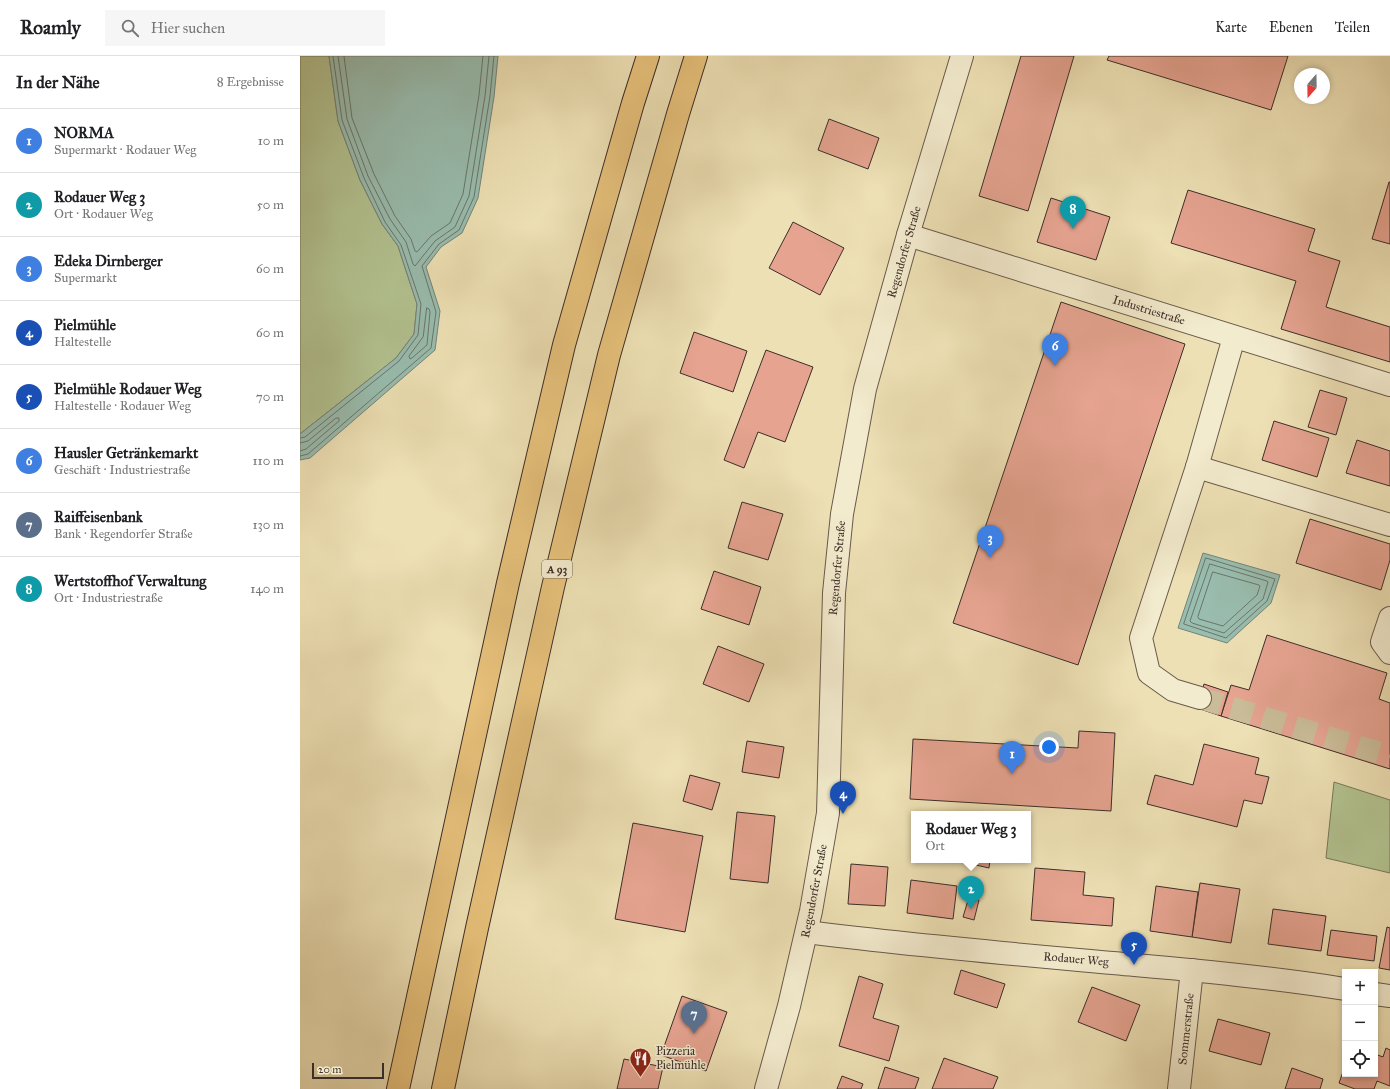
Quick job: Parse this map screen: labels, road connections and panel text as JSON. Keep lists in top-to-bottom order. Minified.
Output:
{"streets":{"highway":["A 93"],"street":["Regendorfer Straße","Industriestraße","Rodauer Weg","Sommerstraße"]},"crossings":[["Regendorfer Straße","Industriestraße"],["Regendorfer Straße","Rodauer Weg"],["Rodauer Weg","Sommerstraße"]],"places":{"restaurant":["Pizzeria Pielmühle"]},"scale_bar":"20 m","north":"bottom","page":{"header":"Roamly","search":"Hier suchen","nav":["Karte","Ebenen","Teilen"],"heading":["In der Nähe","8 Ergebnisse"],"list":[{"mark":"1","name":"NORMA","note":"Supermarkt · Rodauer Weg","value":"10 m"},{"mark":"2","name":"Rodauer Weg 3","note":"Ort · Rodauer Weg","value":"50 m"},{"mark":"3","name":"Edeka Dirnberger","note":"Supermarkt","value":"60 m"},{"mark":"4","name":"Pielmühle","note":"Haltestelle","value":"60 m"},{"mark":"5","name":"Pielmühle Rodauer Weg","note":"Haltestelle · Rodauer Weg","value":"70 m"},{"mark":"6","name":"Hausler Getränkemarkt","note":"Geschäft · Industriestraße","value":"110 m"},{"mark":"7","name":"Raiffeisenbank","note":"Bank · Regendorfer Straße","value":"130 m"},{"mark":"8","name":"Wertstoffhof Verwaltung","note":"Ort · Industriestraße","value":"140 m"}],"pins":["8","6","3","1","4","2","5","7"],"popup":["Rodauer Weg 3","Ort"],"map_buttons":["+","−"],"scale":"20 m"}}
